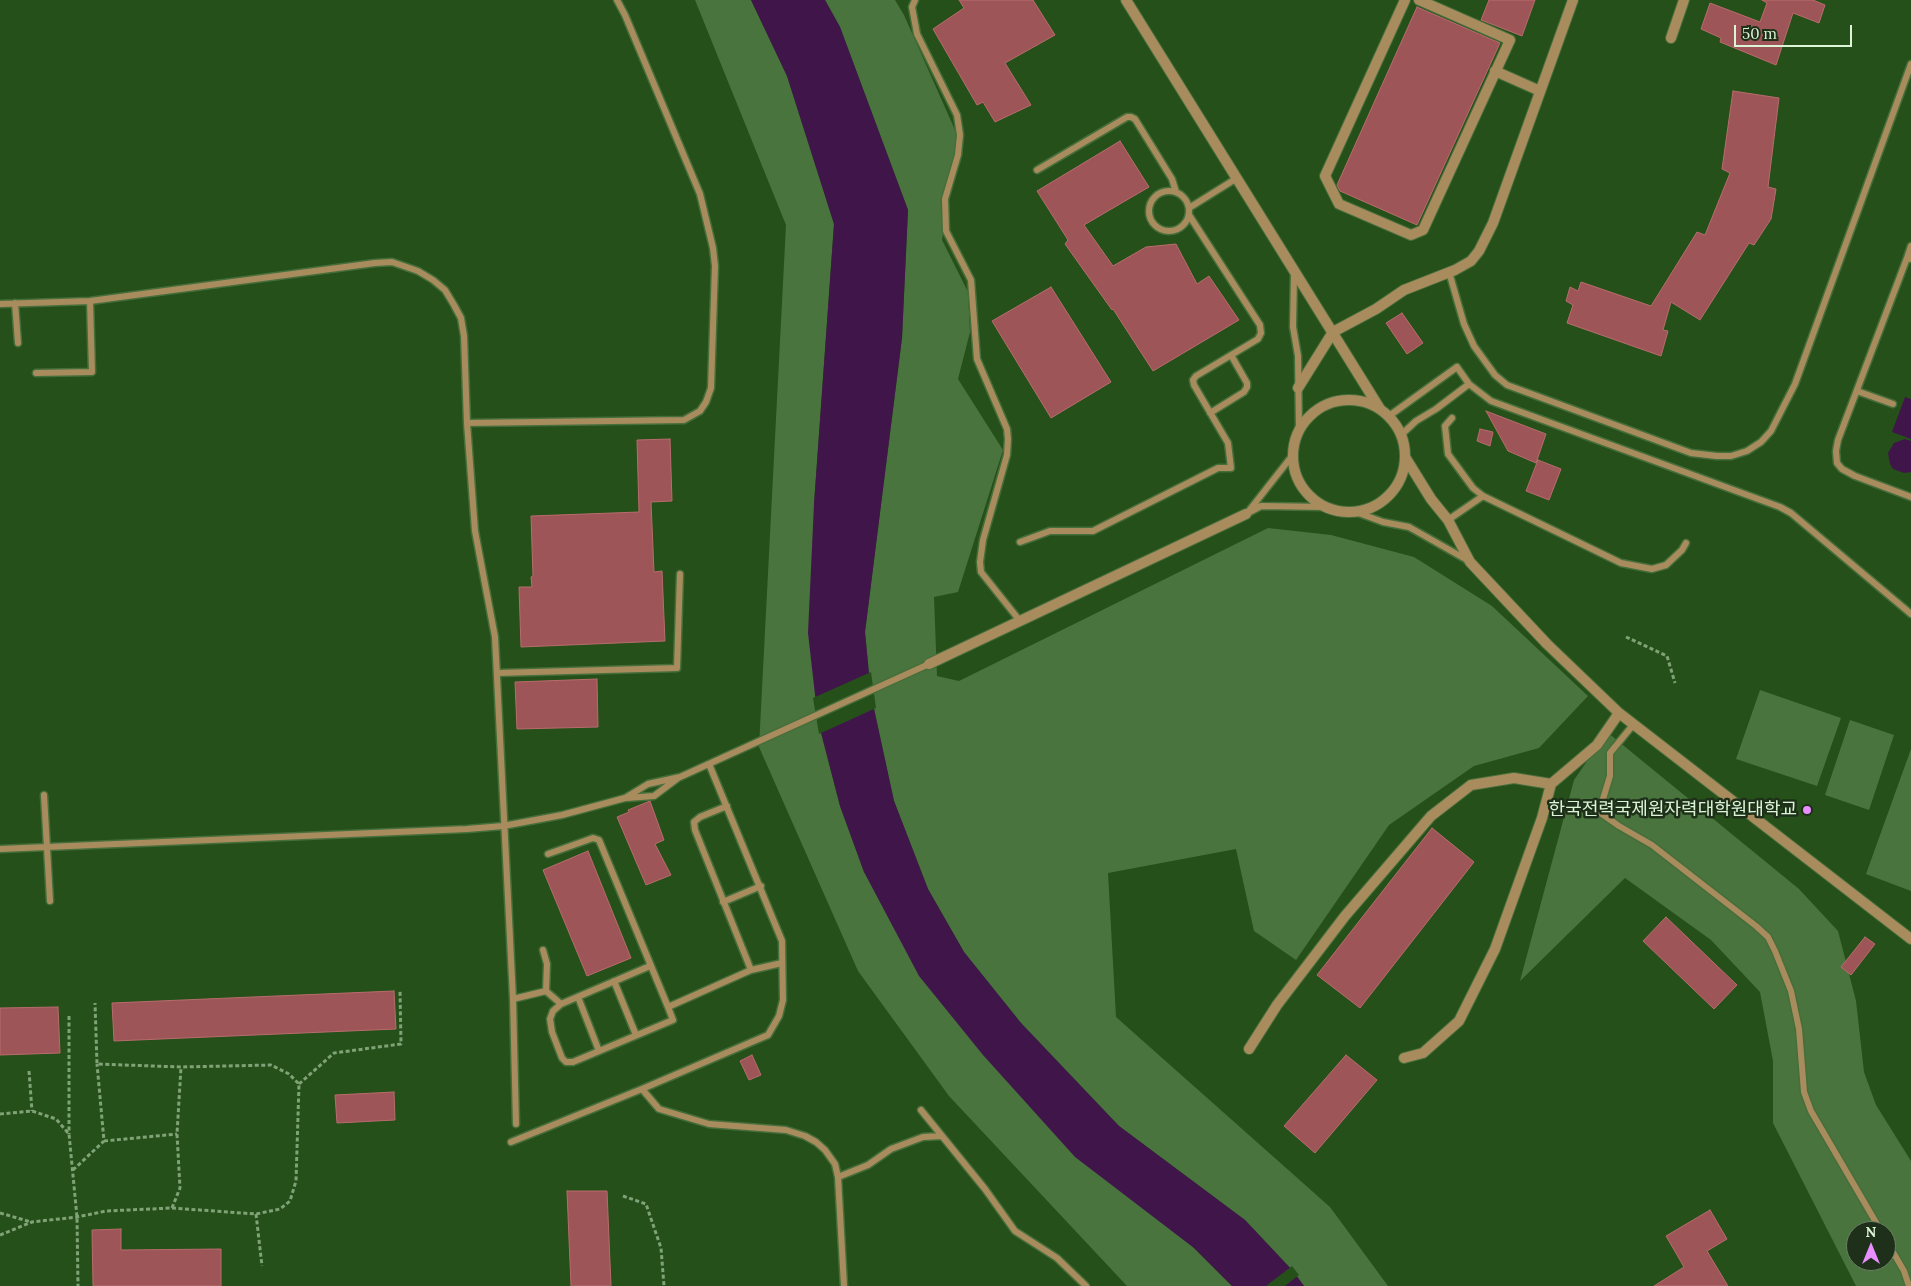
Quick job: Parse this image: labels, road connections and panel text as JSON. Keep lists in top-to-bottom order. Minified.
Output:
{"places":["한국전력국제원자력대학원대학교"],"scale_bar":"50 m","north":"top"}
